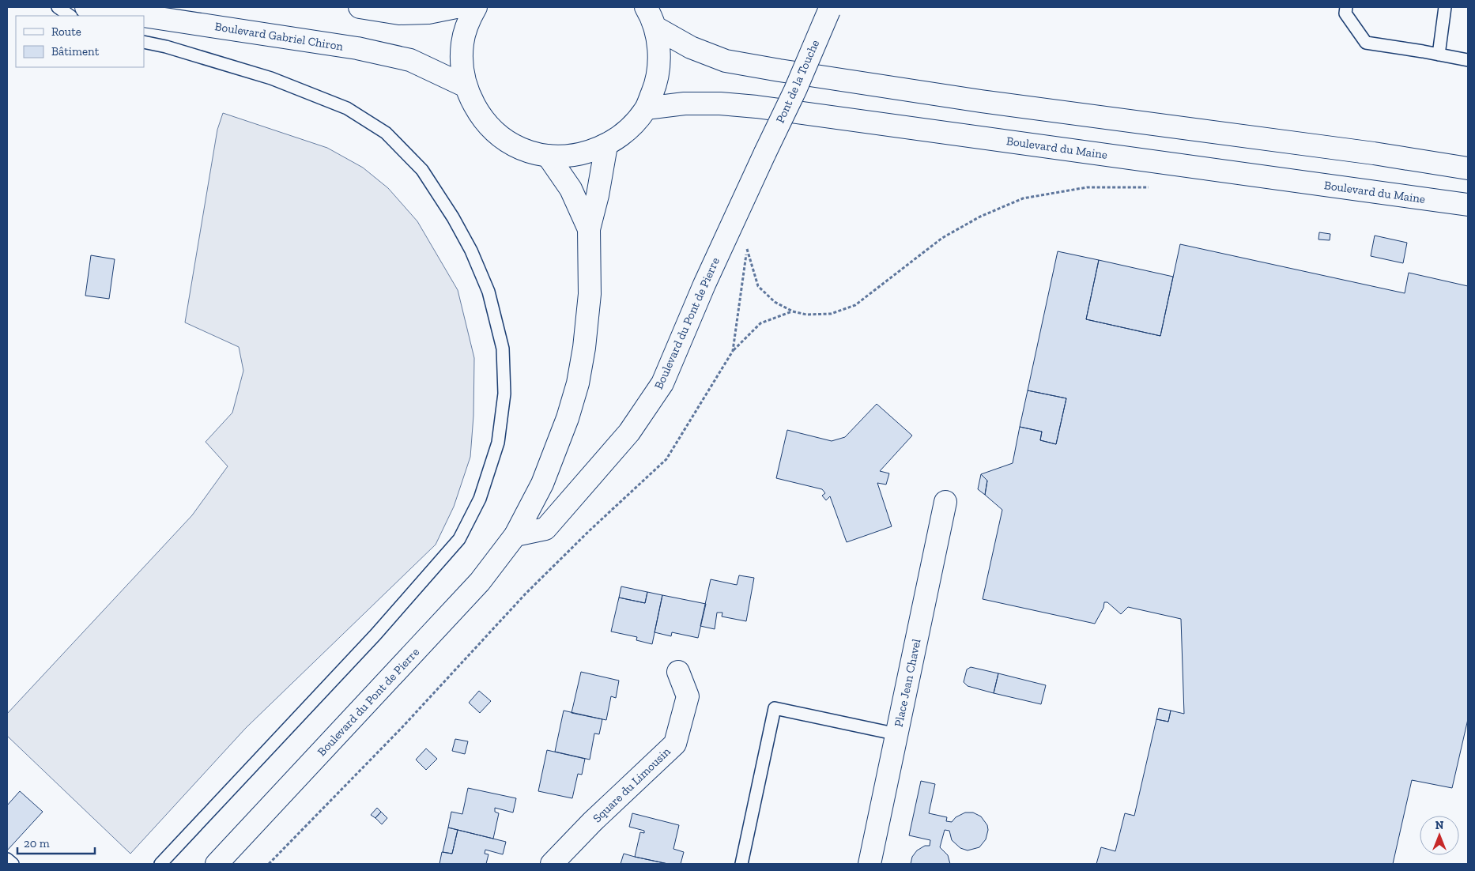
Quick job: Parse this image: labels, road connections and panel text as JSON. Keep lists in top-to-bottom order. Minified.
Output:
{"streets":{"main road":["Boulevard Gabriel Chiron","Pont de la Touche","Boulevard du Maine","Boulevard du Pont de Pierre","Place Jean Chavel","Square du Limousin"]},"crossings":[["Pont de la Touche","Boulevard du Pont de Pierre"]],"legend":["Route","Bâtiment"],"scale_bar":"20 m","north":"top"}
